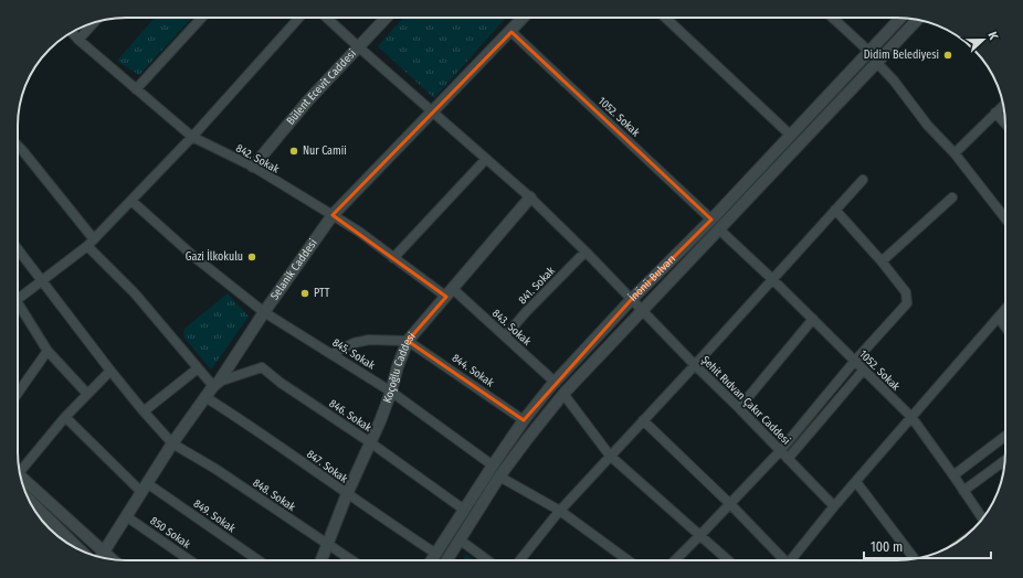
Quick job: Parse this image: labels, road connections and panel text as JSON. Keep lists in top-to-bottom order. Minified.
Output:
{"streets":{"main road":["Bülent Ecevit Caddesi","Selanik Caddesi","İnönü Bulvarı","Koçoğlu Caddesi"],"street":["1052. Sokak","842. Sokak","841. Sokak","843. Sokak","845. Sokak","844. Sokak","Şehit Rıdvan Çakır Caddesi","846. Sokak","847. Sokak","848. Sokak","849. Sokak","850 Sokak"]},"crossings":[["Bülent Ecevit Caddesi","842. Sokak"],["Bülent Ecevit Caddesi","Şehit Rıdvan Çakır Caddesi"],["1052. Sokak","Selanik Caddesi"],["1052. Sokak","İnönü Bulvarı"],["842. Sokak","Selanik Caddesi"],["842. Sokak","843. Sokak"],["842. Sokak","Koçoğlu Caddesi"],["Selanik Caddesi","845. Sokak"],["Selanik Caddesi","Şehit Rıdvan Çakır Caddesi"],["Selanik Caddesi","846. Sokak"],["Selanik Caddesi","847. Sokak"],["Selanik Caddesi","848. Sokak"],["Selanik Caddesi","849. Sokak"],["Selanik Caddesi","850 Sokak"],["İnönü Bulvarı","843. Sokak"],["İnönü Bulvarı","845. Sokak"],["İnönü Bulvarı","844. Sokak"],["İnönü Bulvarı","Şehit Rıdvan Çakır Caddesi"],["İnönü Bulvarı","846. Sokak"],["İnönü Bulvarı","847. Sokak"],["841. Sokak","843. Sokak"],["841. Sokak","Şehit Rıdvan Çakır Caddesi"],["843. Sokak","Koçoğlu Caddesi"],["845. Sokak","Koçoğlu Caddesi"],["Koçoğlu Caddesi","844. Sokak"],["Koçoğlu Caddesi","Şehit Rıdvan Çakır Caddesi"],["Koçoğlu Caddesi","846. Sokak"],["Koçoğlu Caddesi","847. Sokak"],["Koçoğlu Caddesi","848. Sokak"]],"places":["Didim Belediyesi","Nur Camii","Gazi İlkokulu","PTT"],"scale_bar":"100 m","north":"right"}
